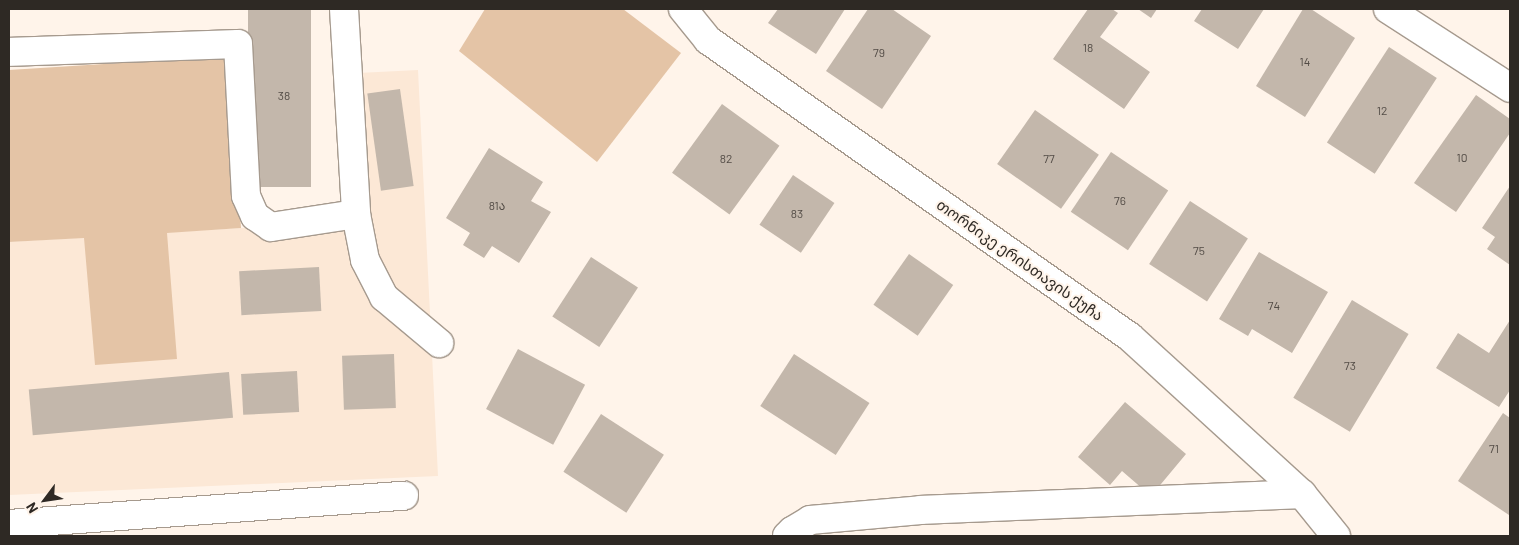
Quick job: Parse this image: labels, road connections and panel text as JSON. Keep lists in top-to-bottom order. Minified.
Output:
{"streets":{"street":["თორნიკე ერისთავის ქუჩა"]},"house_numbers":["18","79","14","38","12","10","82","77","76","81ა","83","75","74","73","71"],"north":"bottom left"}
